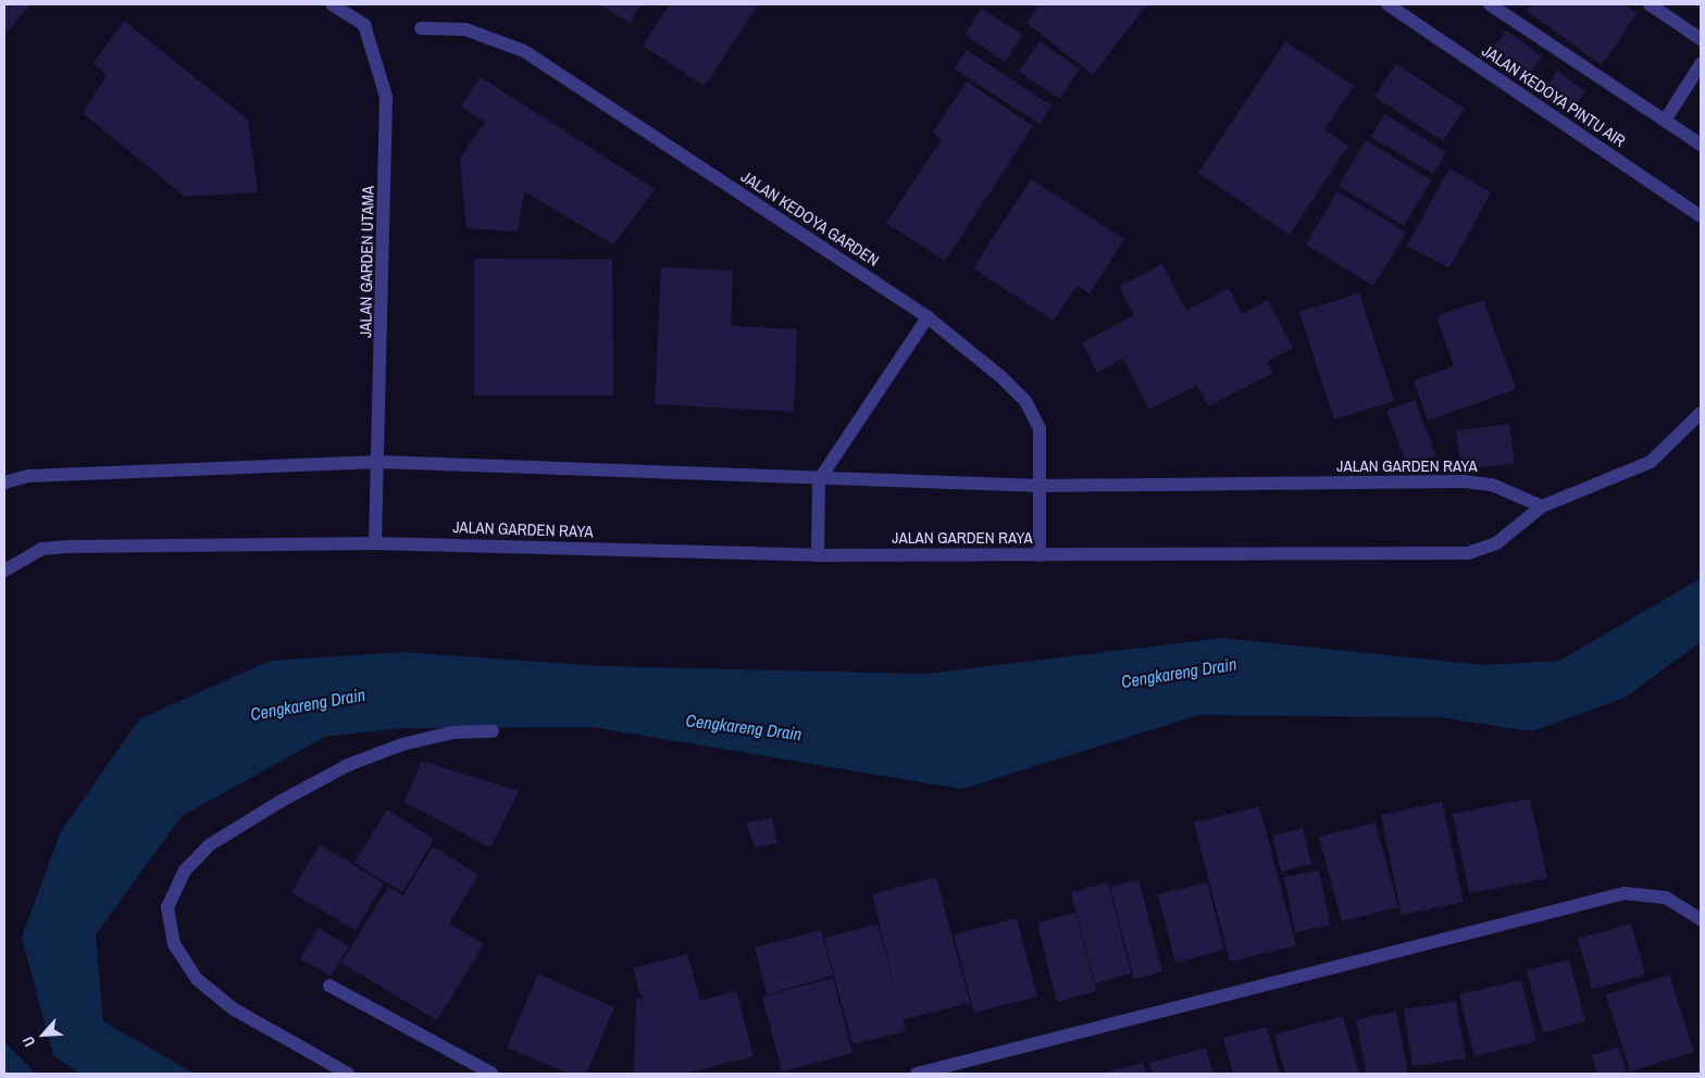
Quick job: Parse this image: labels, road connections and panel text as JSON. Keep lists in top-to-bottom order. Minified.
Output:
{"streets":{"street":["JALAN KEDOYA PINTU AIR","JALAN KEDOYA GARDEN","JALAN GARDEN UTAMA","JALAN GARDEN RAYA"]},"crossings":[["JALAN KEDOYA GARDEN","JALAN GARDEN RAYA"],["JALAN GARDEN UTAMA","JALAN GARDEN RAYA"]],"water":["Cengkareng Drain"],"north":"bottom left"}
